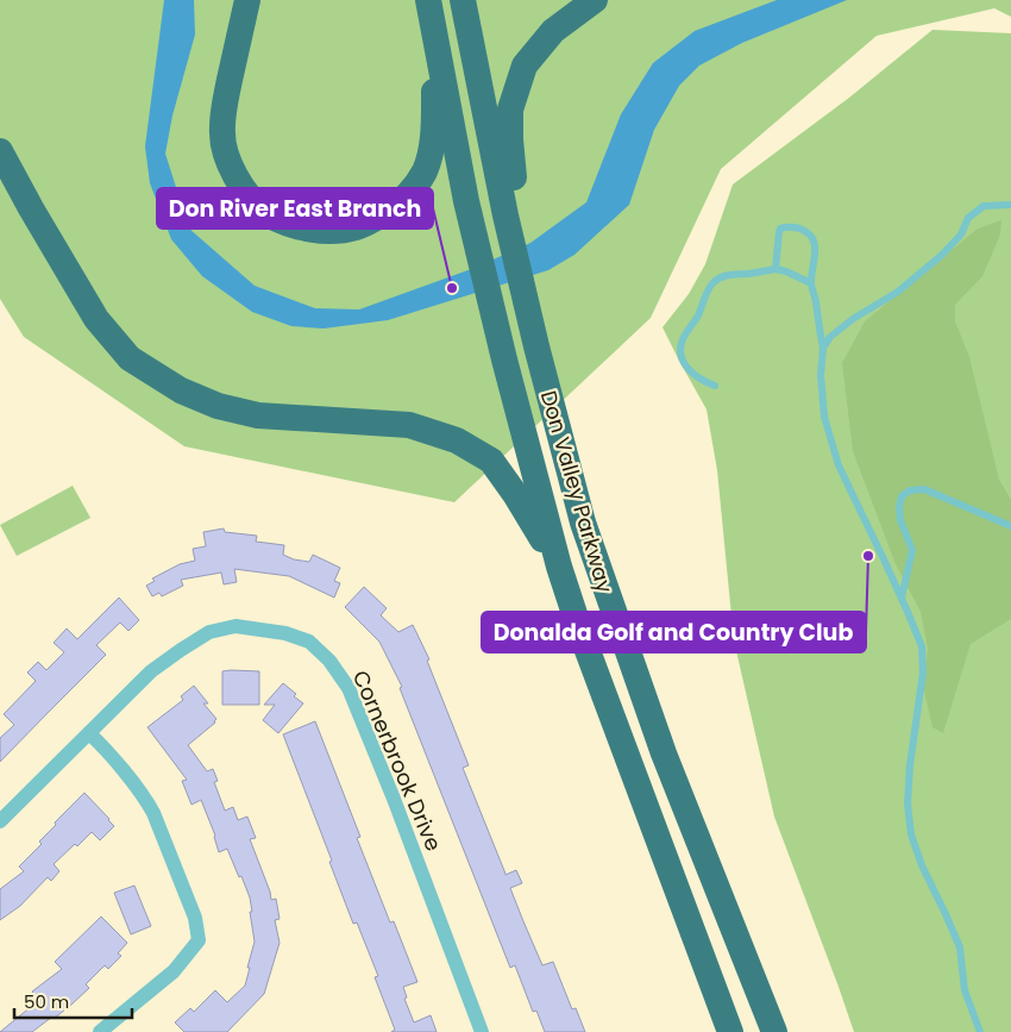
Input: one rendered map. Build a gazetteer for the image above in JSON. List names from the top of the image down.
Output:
{
  "streets": {
    "highway": ["Don Valley Parkway"],
    "street": ["Cornerbrook Drive"]
  },
  "places": ["Don River East Branch", "Donalda Golf and Country Club"],
  "scale_bar": "50 m"
}
